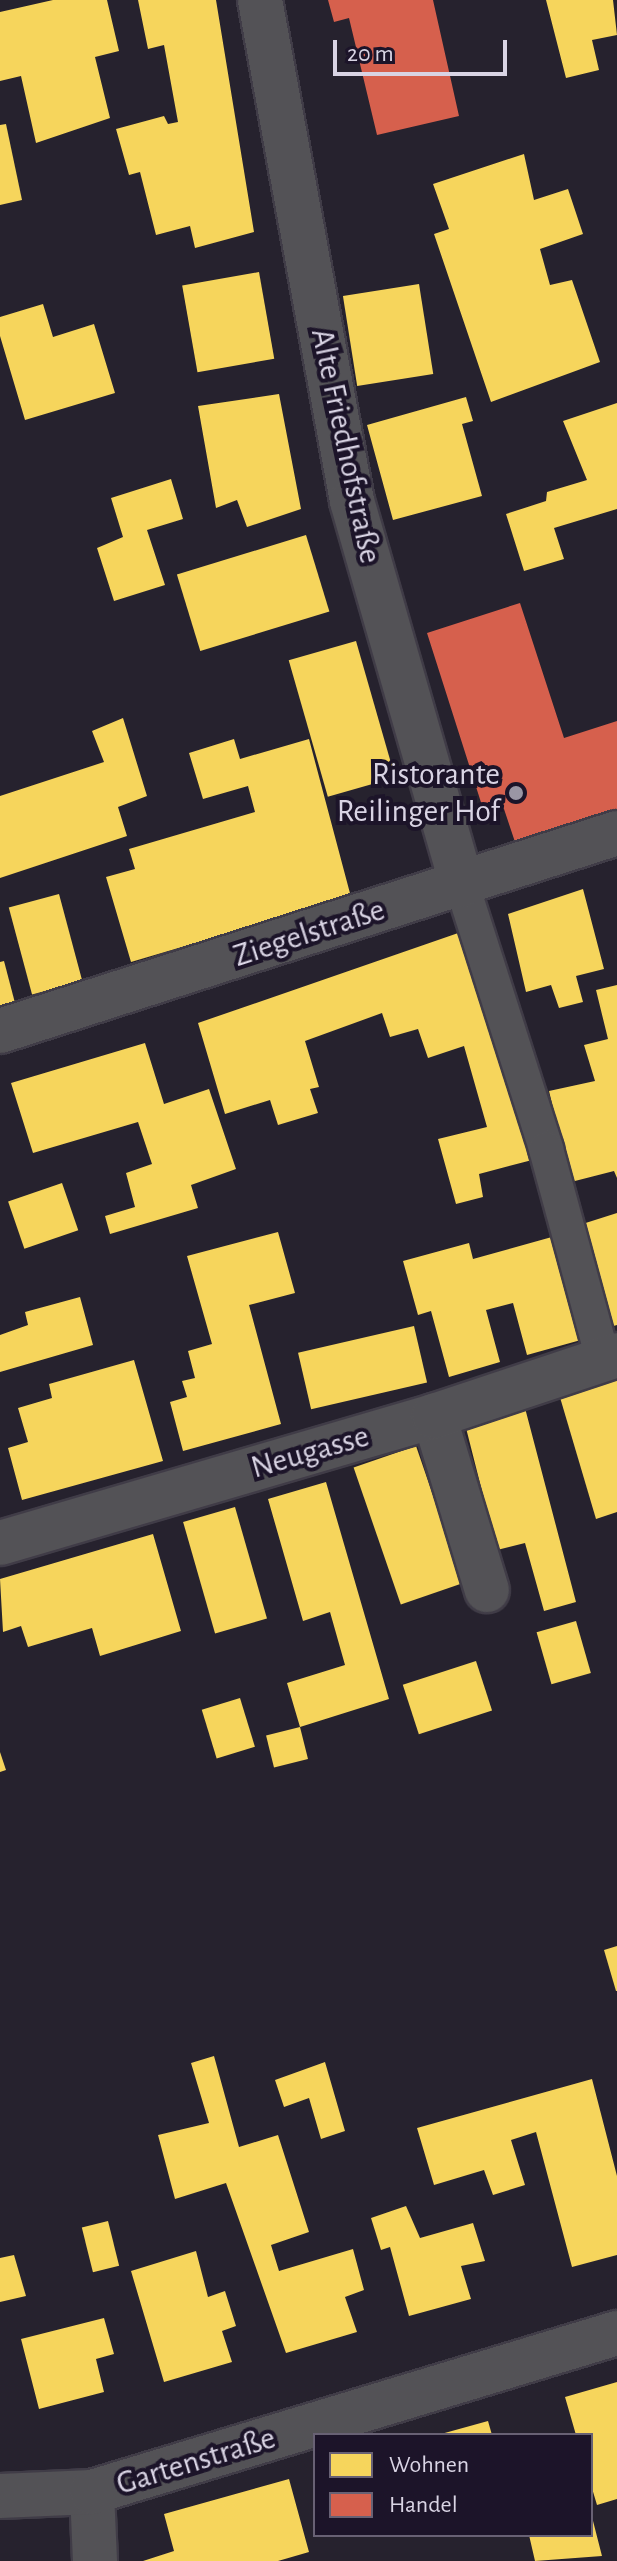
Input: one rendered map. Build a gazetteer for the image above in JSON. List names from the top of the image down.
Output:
{
  "streets": {
    "street": [
      "Alte Friedhofstraße",
      "Ziegelstraße",
      "Neugasse",
      "Gartenstraße"
    ]
  },
  "crossings": [
    ["Alte Friedhofstraße", "Ziegelstraße"]
  ],
  "places": ["Ristorante Reilinger Hof"],
  "legend": ["Wohnen", "Handel"],
  "scale_bar": "20 m"
}
